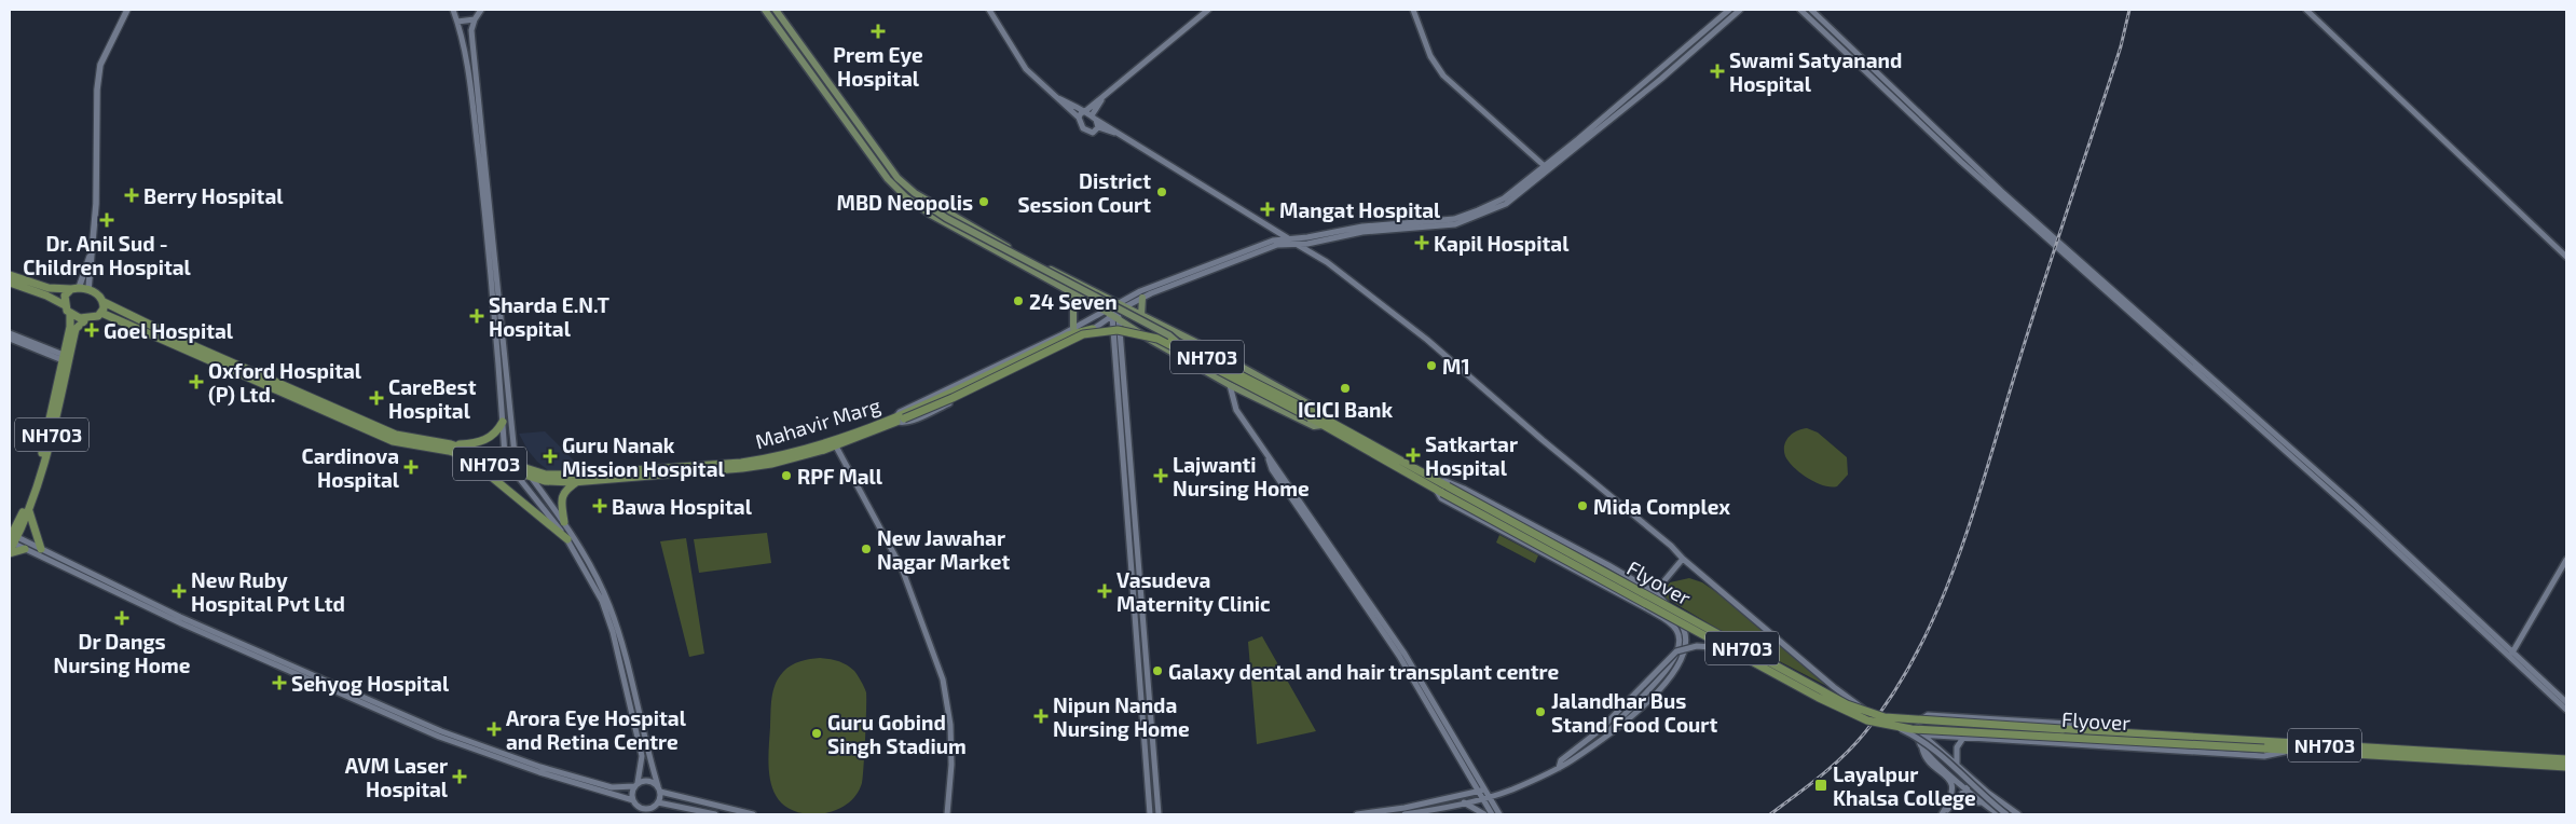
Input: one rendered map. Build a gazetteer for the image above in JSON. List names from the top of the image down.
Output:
{
  "streets": {
    "highway": ["NH703", "Mahavir Marg", "Flyover"]
  },
  "crossings": [
    ["NH703", "Mahavir Marg"],
    ["NH703", "Flyover"]
  ],
  "places": {
    "health": [
      "Prem Eye Hospital",
      "Swami Satyanand Hospital",
      "Berry Hospital",
      "Mangat Hospital",
      "Dr. Anil Sud - Children Hospital",
      "Kapil Hospital",
      "Sharda E.N.T Hospital",
      "Goel Hospital",
      "Oxford Hospital (P) Ltd.",
      "CareBest Hospital",
      "Satkartar Hospital",
      "Guru Nanak Mission Hospital",
      "Cardinova Hospital",
      "Lajwanti Nursing Home",
      "Bawa Hospital",
      "New Ruby Hospital Pvt Ltd",
      "Vasudeva Maternity Clinic",
      "Dr Dangs Nursing Home",
      "Sehyog Hospital",
      "Nipun Nanda Nursing Home",
      "Arora Eye Hospital and Retina Centre",
      "AVM Laser Hospital"
    ],
    "other": [
      "District Session Court",
      "MBD Neopolis",
      "24 Seven",
      "M1",
      "ICICI Bank",
      "RPF Mall",
      "Mida Complex",
      "New Jawahar Nagar Market",
      "Galaxy dental and hair transplant centre",
      "Jalandhar Bus Stand Food Court",
      "Guru Gobind Singh Stadium"
    ],
    "transit": ["Layalpur Khalsa College"]
  }
}
